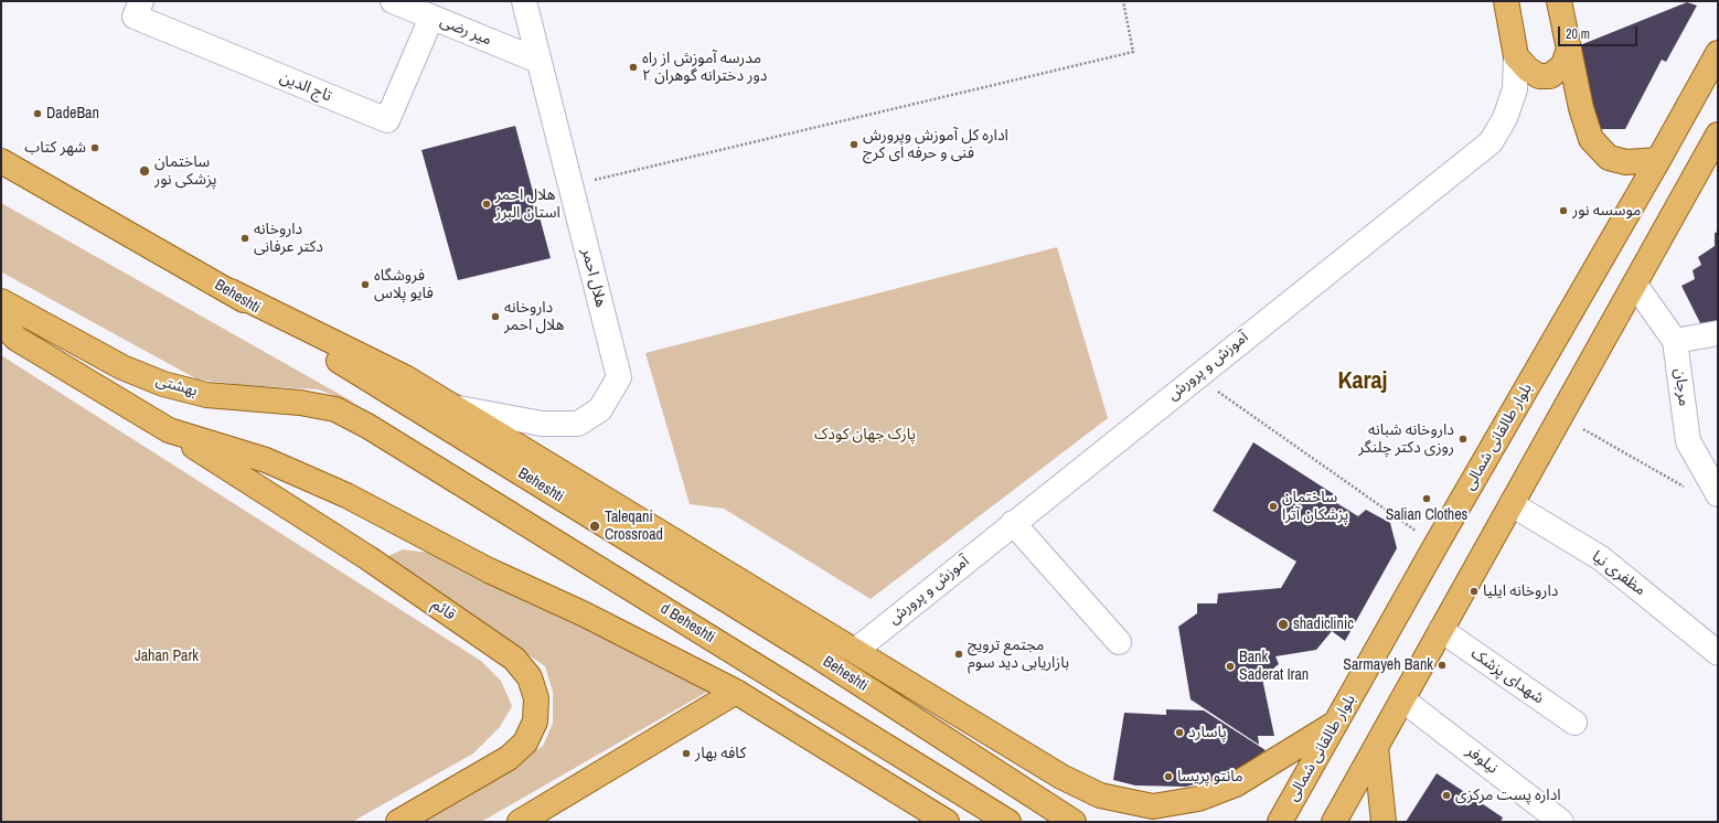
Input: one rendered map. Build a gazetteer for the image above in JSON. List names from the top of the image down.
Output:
{
  "streets": {
    "main road": [
      "Beheshti",
      "بلوار طالقانی شمالی",
      "قائم",
      "d Beheshti"
    ],
    "street": [
      "میر رضی",
      "تاج الدین",
      "هلال احمر",
      "آموزش و پرورش",
      "مرجان",
      "مظفری نیا",
      "شهدای پزشک",
      "نیلوفر"
    ]
  },
  "crossings": [
    ["میر رضی", "تاج الدین"],
    ["میر رضی", "هلال احمر"]
  ],
  "districts": ["Karaj"],
  "parks": ["پارک جهان کودک", "Jahan Park"],
  "places": [
    "مدرسه آموزش از راه دور دخترانه گوهران ۲",
    "DadeBan",
    "اداره کل آموزش وپرورش فنی و حرفه ای کرج",
    "شهر کتاب",
    "ساختمان پزشکی نور",
    "هلال احمر استان البرز",
    "موسسه نور",
    "داروخانه دکتر عرفانی",
    "فروشگاه فایو پلاس",
    "داروخانه هلال احمر",
    "داروخانه شبانه روزی دکتر چلنگر",
    "Salian Clothes",
    "ساختمان پزشکان آترا",
    "Taleqani Crossroad",
    "داروخانه ایلیا",
    "shadiclinic",
    "مجتمع ترویج بازاریابی دید سوم",
    "Sarmayeh Bank",
    "Bank Saderat Iran",
    "پاسارد",
    "کافه بهار",
    "مانتو پریسا",
    "اداره پست مرکزی"
  ],
  "scale_bar": "20 m"
}
